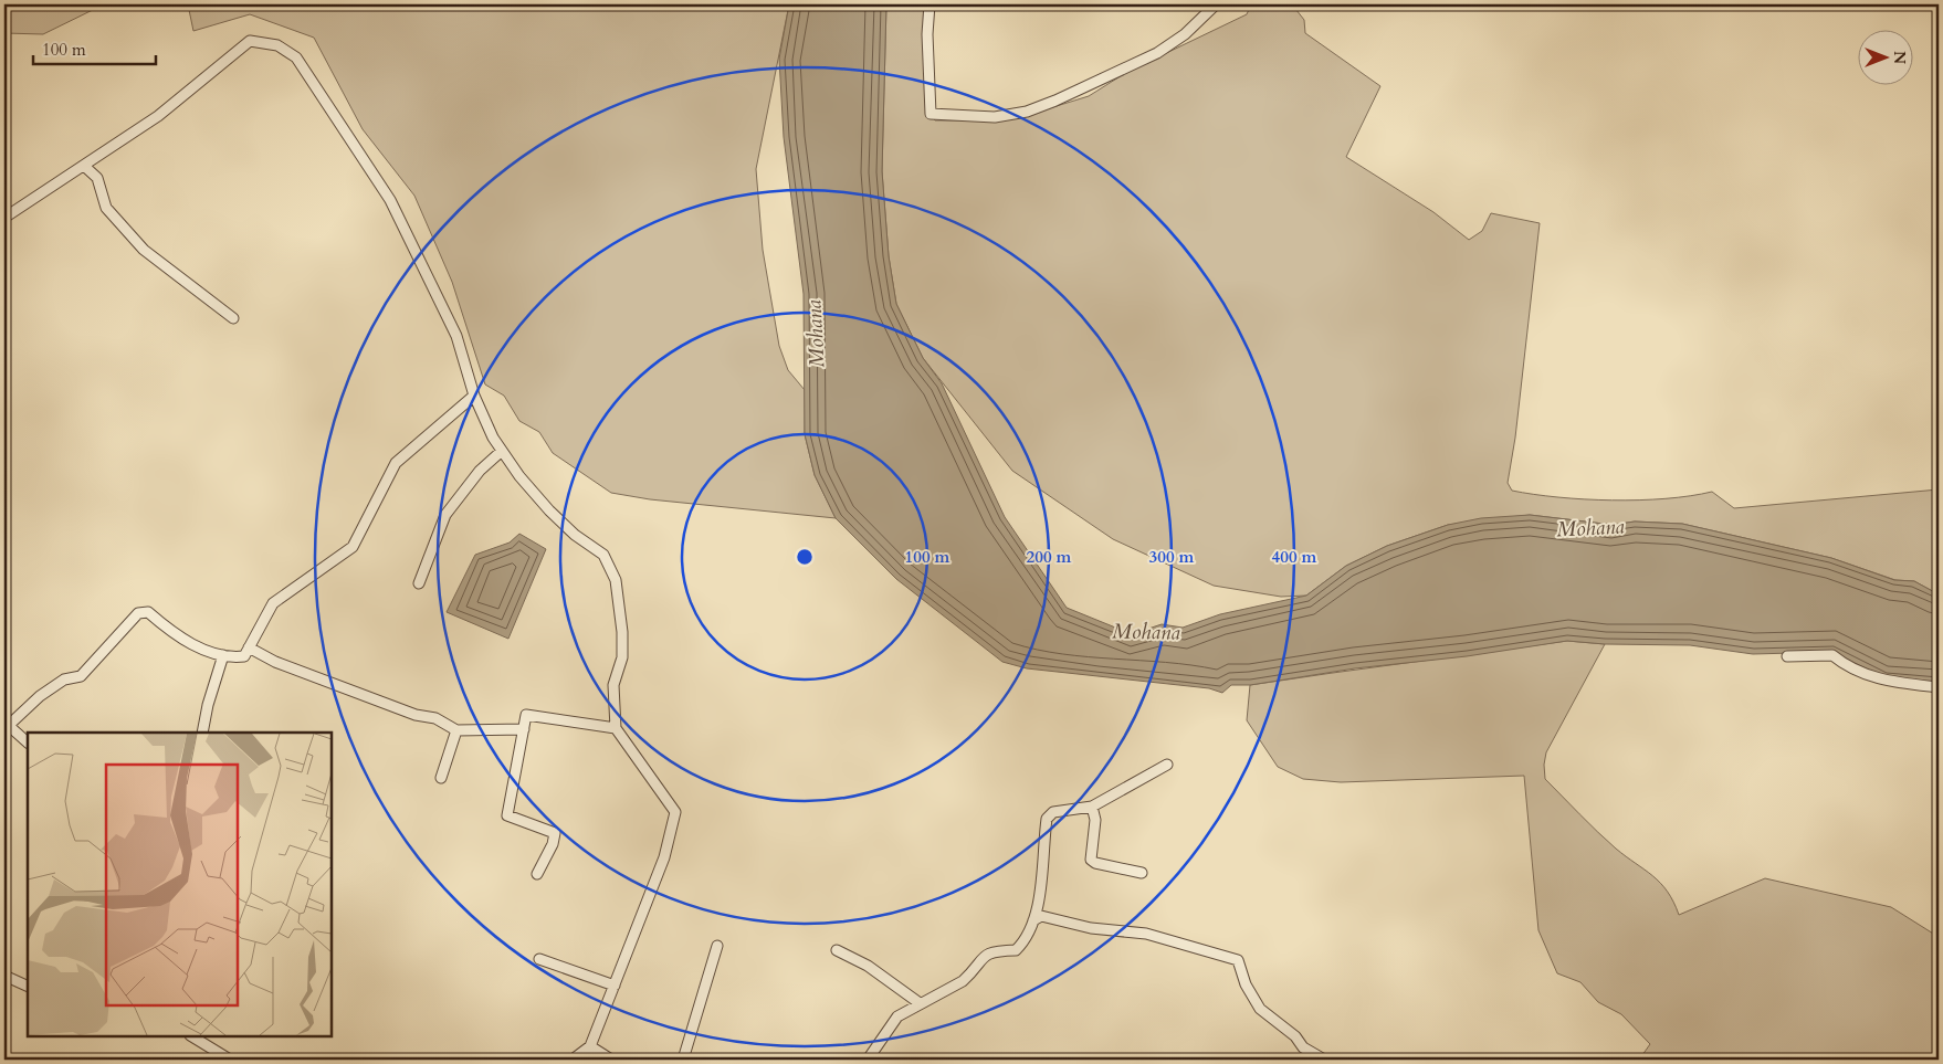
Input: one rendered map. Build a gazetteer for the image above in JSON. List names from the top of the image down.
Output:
{
  "water": ["Mohana"],
  "scale_bar": "100 m",
  "north": "right",
  "rings": [
    "100 m",
    "200 m",
    "300 m",
    "400 m"
  ]
}
